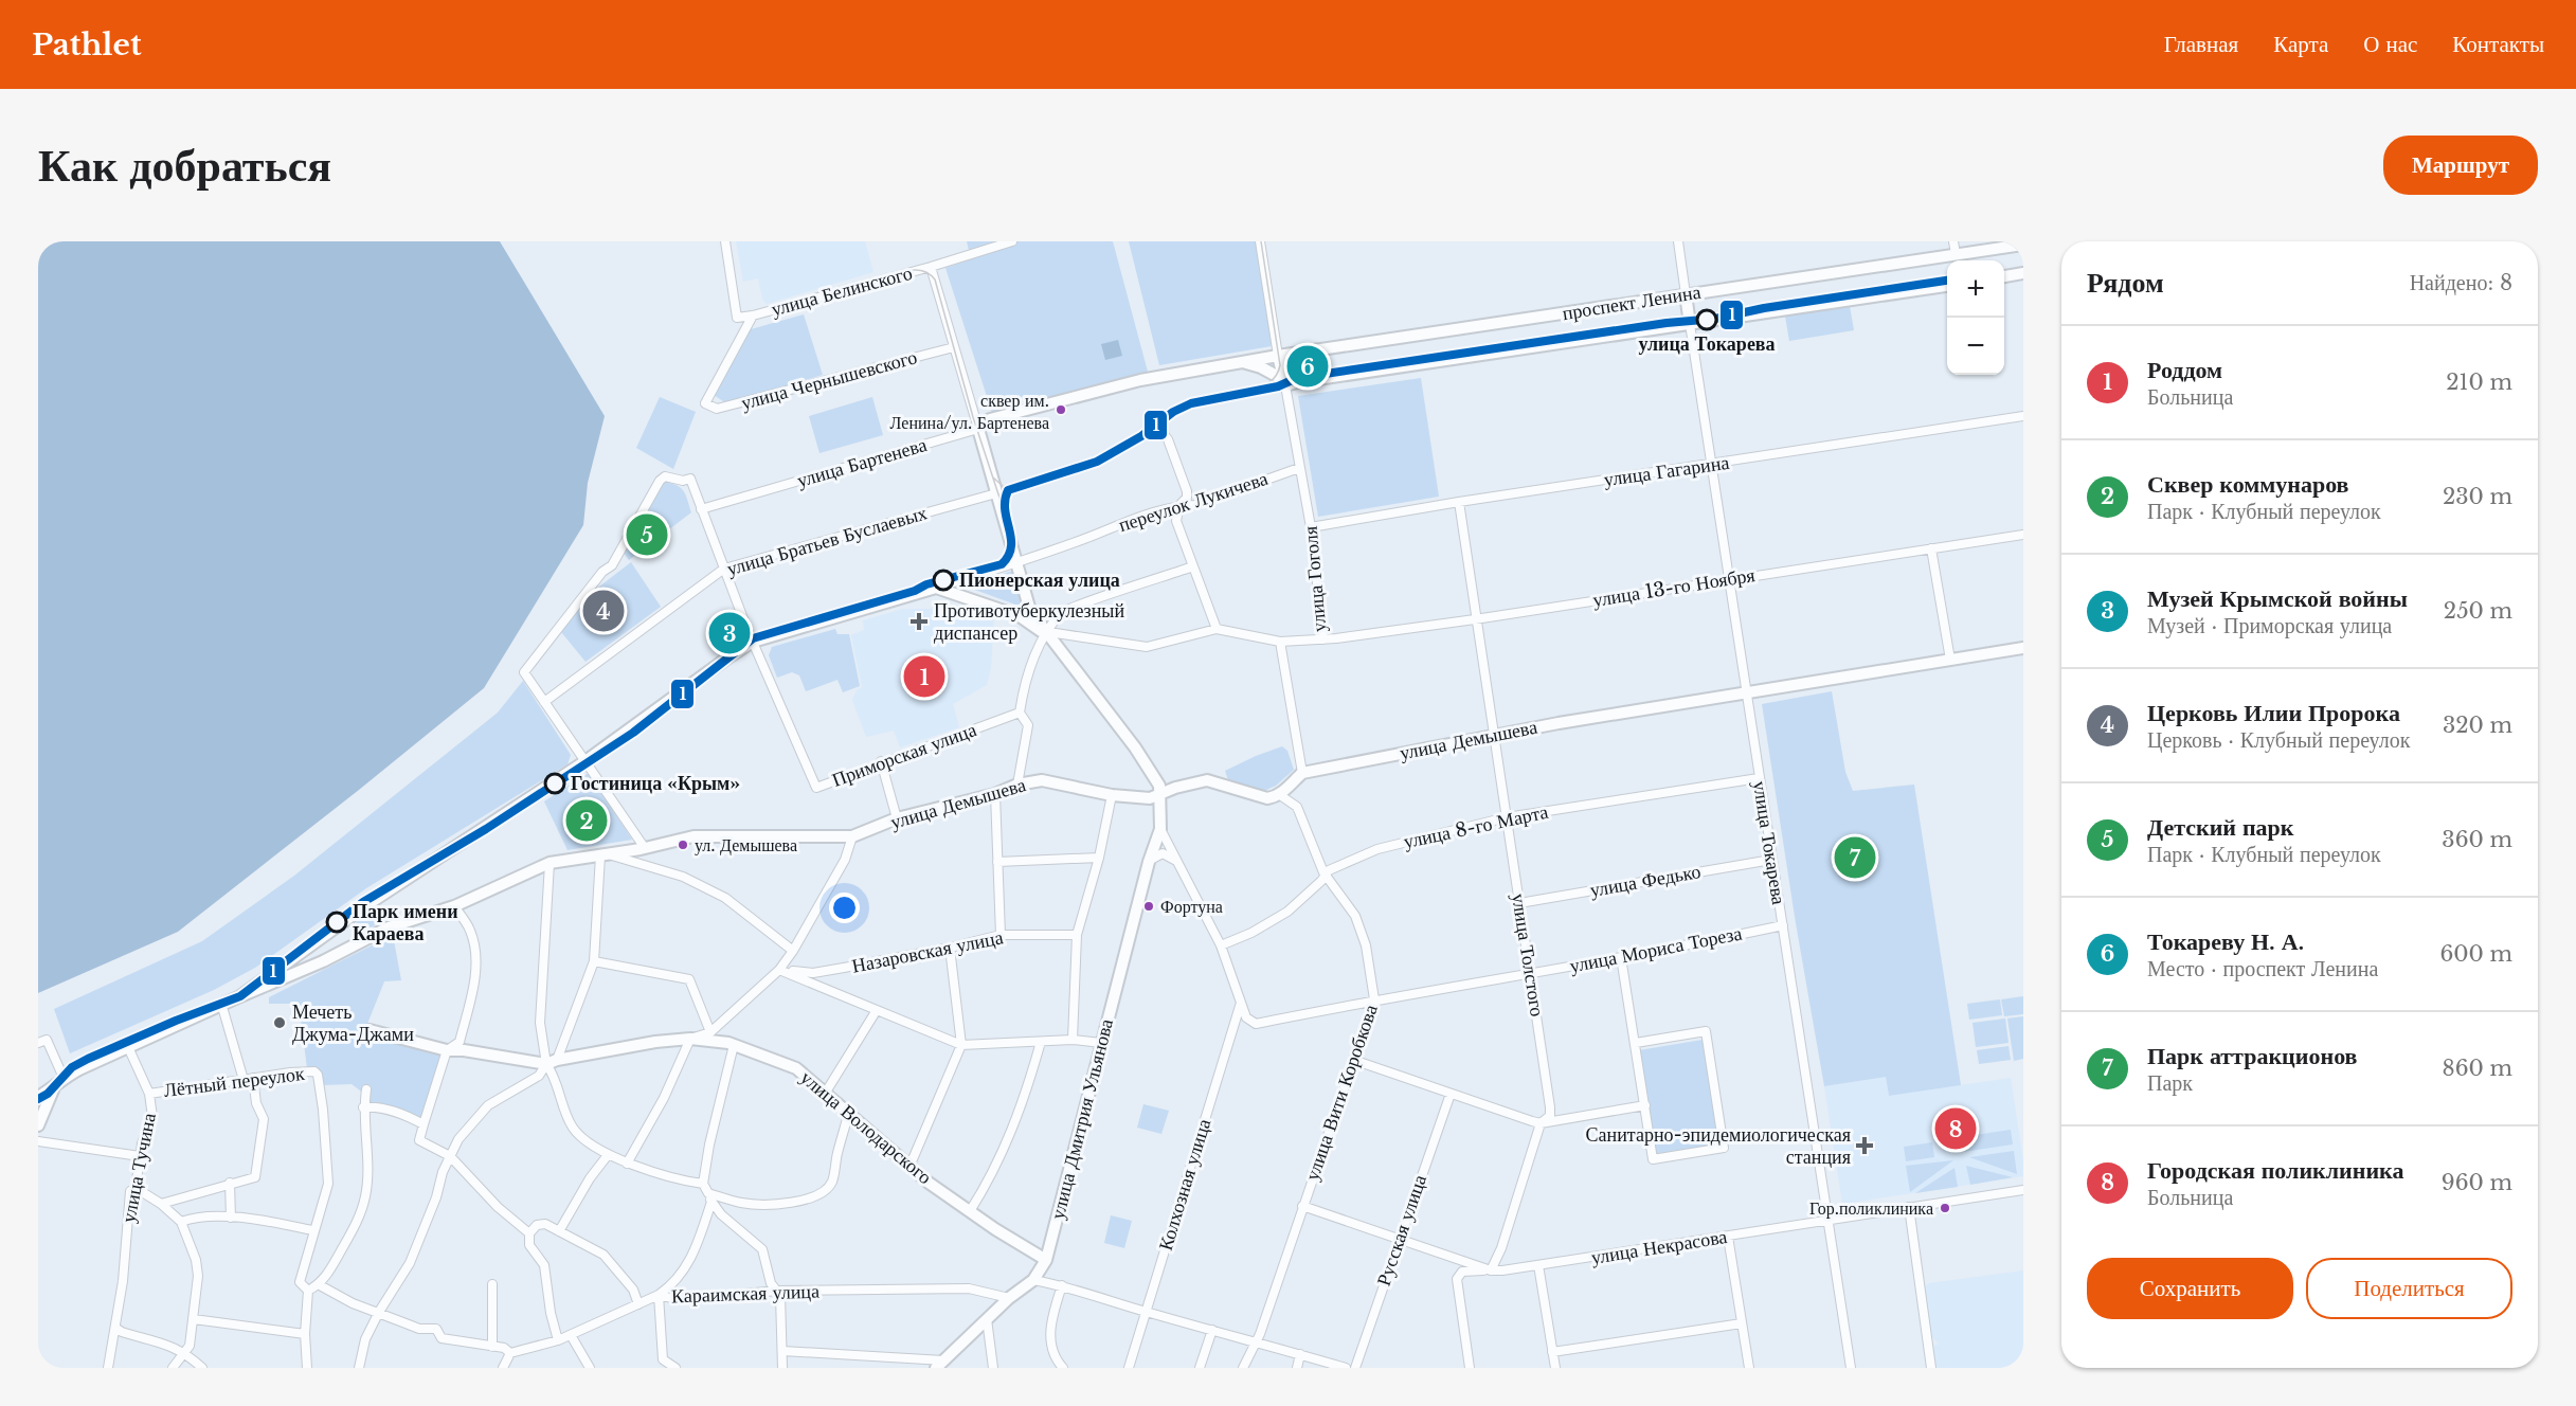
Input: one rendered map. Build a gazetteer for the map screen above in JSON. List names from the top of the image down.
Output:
{
  "streets": {
    "street": [
      "улица Белинского",
      "проспект Ленина",
      "улица Чернышевского",
      "улица Бартенева",
      "улица Гагарина",
      "переулок Лукичева",
      "улица Братьев Буслаевых",
      "улица Гоголя",
      "улица 13-го Ноября",
      "улица Демышева",
      "Приморская улица",
      "улица 8-го Марта",
      "улица Токарева",
      "улица Федько",
      "улица Мориса Тореза",
      "Назаровская улица",
      "улица Толстого",
      "Лётный переулок",
      "улица Вити Коробкова",
      "улица Дмитрия Ульянова",
      "улица Володарского",
      "улица Тучина",
      "Колхозная улица",
      "Русская улица",
      "улица Некрасова",
      "Караимская улица"
    ]
  },
  "crossings": [
    ["улица Белинского", "улица Чернышевского"],
    ["проспект Ленина", "улица Бартенева"],
    ["проспект Ленина", "улица Гоголя"],
    ["проспект Ленина", "улица Токарева"],
    ["улица Бартенева", "Приморская улица"],
    ["улица Гагарина", "улица Гоголя"],
    ["улица Гагарина", "улица Токарева"],
    ["улица Гагарина", "улица Толстого"],
    ["переулок Лукичева", "улица Гоголя"],
    ["улица Братьев Буслаевых", "Приморская улица"],
    ["улица Гоголя", "улица 13-го Ноября"],
    ["улица 13-го Ноября", "улица Токарева"],
    ["улица 13-го Ноября", "улица Толстого"],
    ["улица Демышева", "улица Токарева"],
    ["улица Демышева", "улица Толстого"],
    ["улица Демышева", "улица Вити Коробкова"],
    ["улица 8-го Марта", "улица Токарева"],
    ["улица 8-го Марта", "улица Толстого"],
    ["улица 8-го Марта", "улица Вити Коробкова"],
    ["улица Токарева", "улица Федько"],
    ["улица Токарева", "улица Мориса Тореза"],
    ["улица Токарева", "улица Некрасова"],
    ["улица Федько", "улица Толстого"],
    ["улица Мориса Тореза", "улица Толстого"],
    ["улица Мориса Тореза", "улица Вити Коробкова"],
    ["улица Мориса Тореза", "Колхозная улица"],
    ["улица Толстого", "улица Некрасова"],
    ["Лётный переулок", "улица Тучина"],
    ["улица Вити Коробкова", "улица Некрасова"],
    ["улица Дмитрия Ульянова", "улица Володарского"],
    ["улица Дмитрия Ульянова", "Караимская улица"],
    ["Русская улица", "улица Некрасова"]
  ],
  "places": {
    "other": [
      "улица Токарева",
      "сквер им. Ленина/ул. Бартенева",
      "Пионерская улица",
      "Гостиница «Крым»",
      "ул. Демышева",
      "Фортуна",
      "Парк имени Караева",
      "Мечеть Джума-Джами",
      "Гор.поликлиника"
    ],
    "health": ["Противотуберкулезный диспансер", "Санитарно-эпидемиологическая станция"]
  },
  "lines": ["transit line 1"],
  "page": {
    "header": "Pathlet",
    "nav": [
      "Главная",
      "Карта",
      "О нас",
      "Контакты"
    ],
    "buttons": [
      "Маршрут",
      ["Сохранить", "Поделиться"]
    ],
    "title": "Как добраться",
    "heading": ["Рядом", "Найдено: 8"],
    "map_buttons": ["+", "−"],
    "list": [
      {
        "mark": "1",
        "name": "Роддом",
        "note": "Больница",
        "value": "210 m"
      },
      {
        "mark": "2",
        "name": "Сквер коммунаров",
        "note": "Парк · Клубный переулок",
        "value": "230 m"
      },
      {
        "mark": "3",
        "name": "Музей Крымской войны",
        "note": "Музей · Приморская улица",
        "value": "250 m"
      },
      {
        "mark": "4",
        "name": "Церковь Илии Пророка",
        "note": "Церковь · Клубный переулок",
        "value": "320 m"
      },
      {
        "mark": "5",
        "name": "Детский парк",
        "note": "Парк · Клубный переулок",
        "value": "360 m"
      },
      {
        "mark": "6",
        "name": "Токареву Н. А.",
        "note": "Место · проспект Ленина",
        "value": "600 m"
      },
      {
        "mark": "7",
        "name": "Парк аттракционов",
        "note": "Парк",
        "value": "860 m"
      },
      {
        "mark": "8",
        "name": "Городская поликлиника",
        "note": "Больница",
        "value": "960 m"
      }
    ],
    "pins": [
      "6",
      "5",
      "4",
      "3",
      "1",
      "2",
      "7",
      "8"
    ]
  }
}
